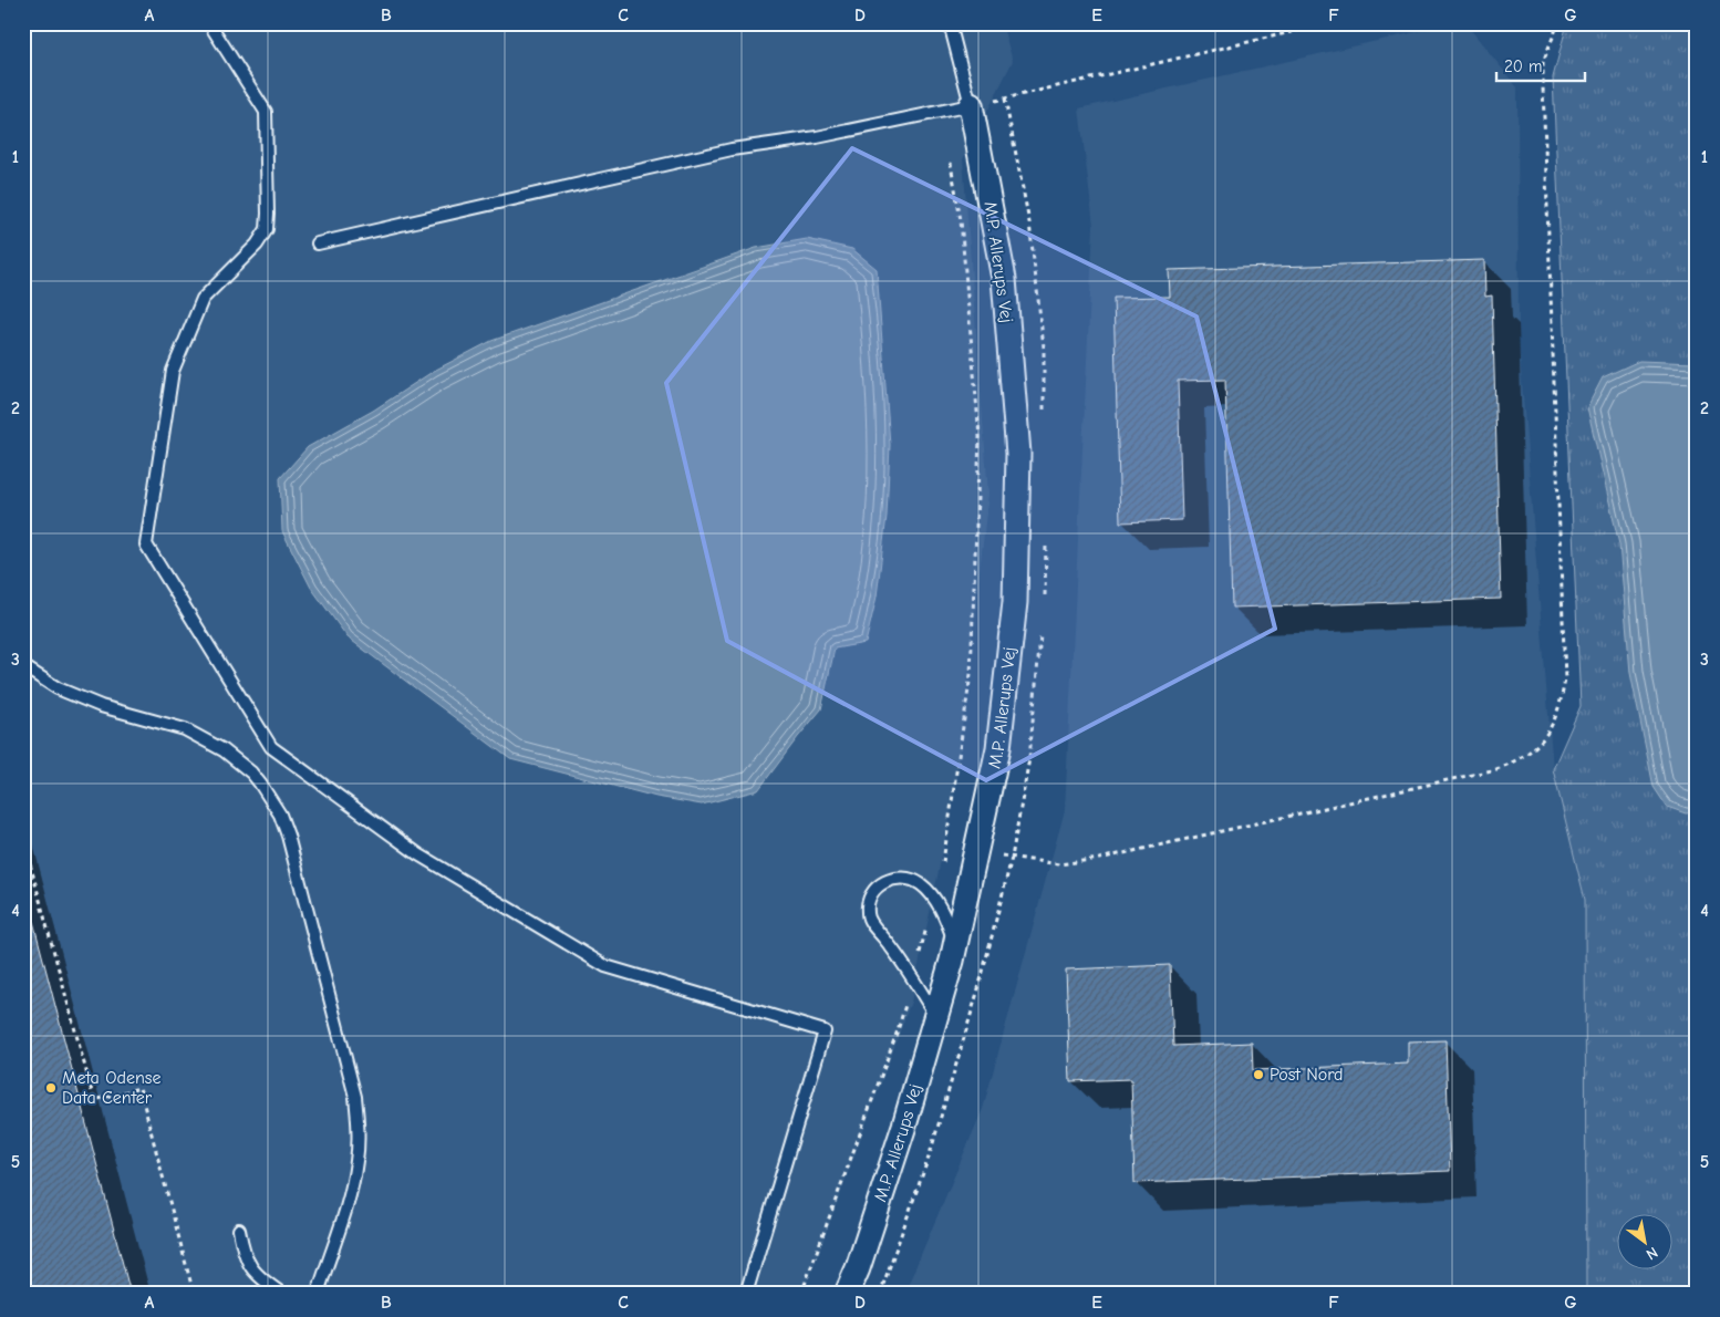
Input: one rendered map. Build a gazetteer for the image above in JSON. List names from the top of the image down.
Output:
{
  "streets": {
    "street": ["M.P. Allerups Vej"]
  },
  "places": ["Post Nord", "Meta Odense Data Center"],
  "scale_bar": "20 m",
  "north": "bottom right",
  "grid": {
    "columns": [
      "A",
      "B",
      "C",
      "D",
      "E",
      "F",
      "G"
    ],
    "rows": [
      "1",
      "2",
      "3",
      "4",
      "5"
    ]
  }
}
